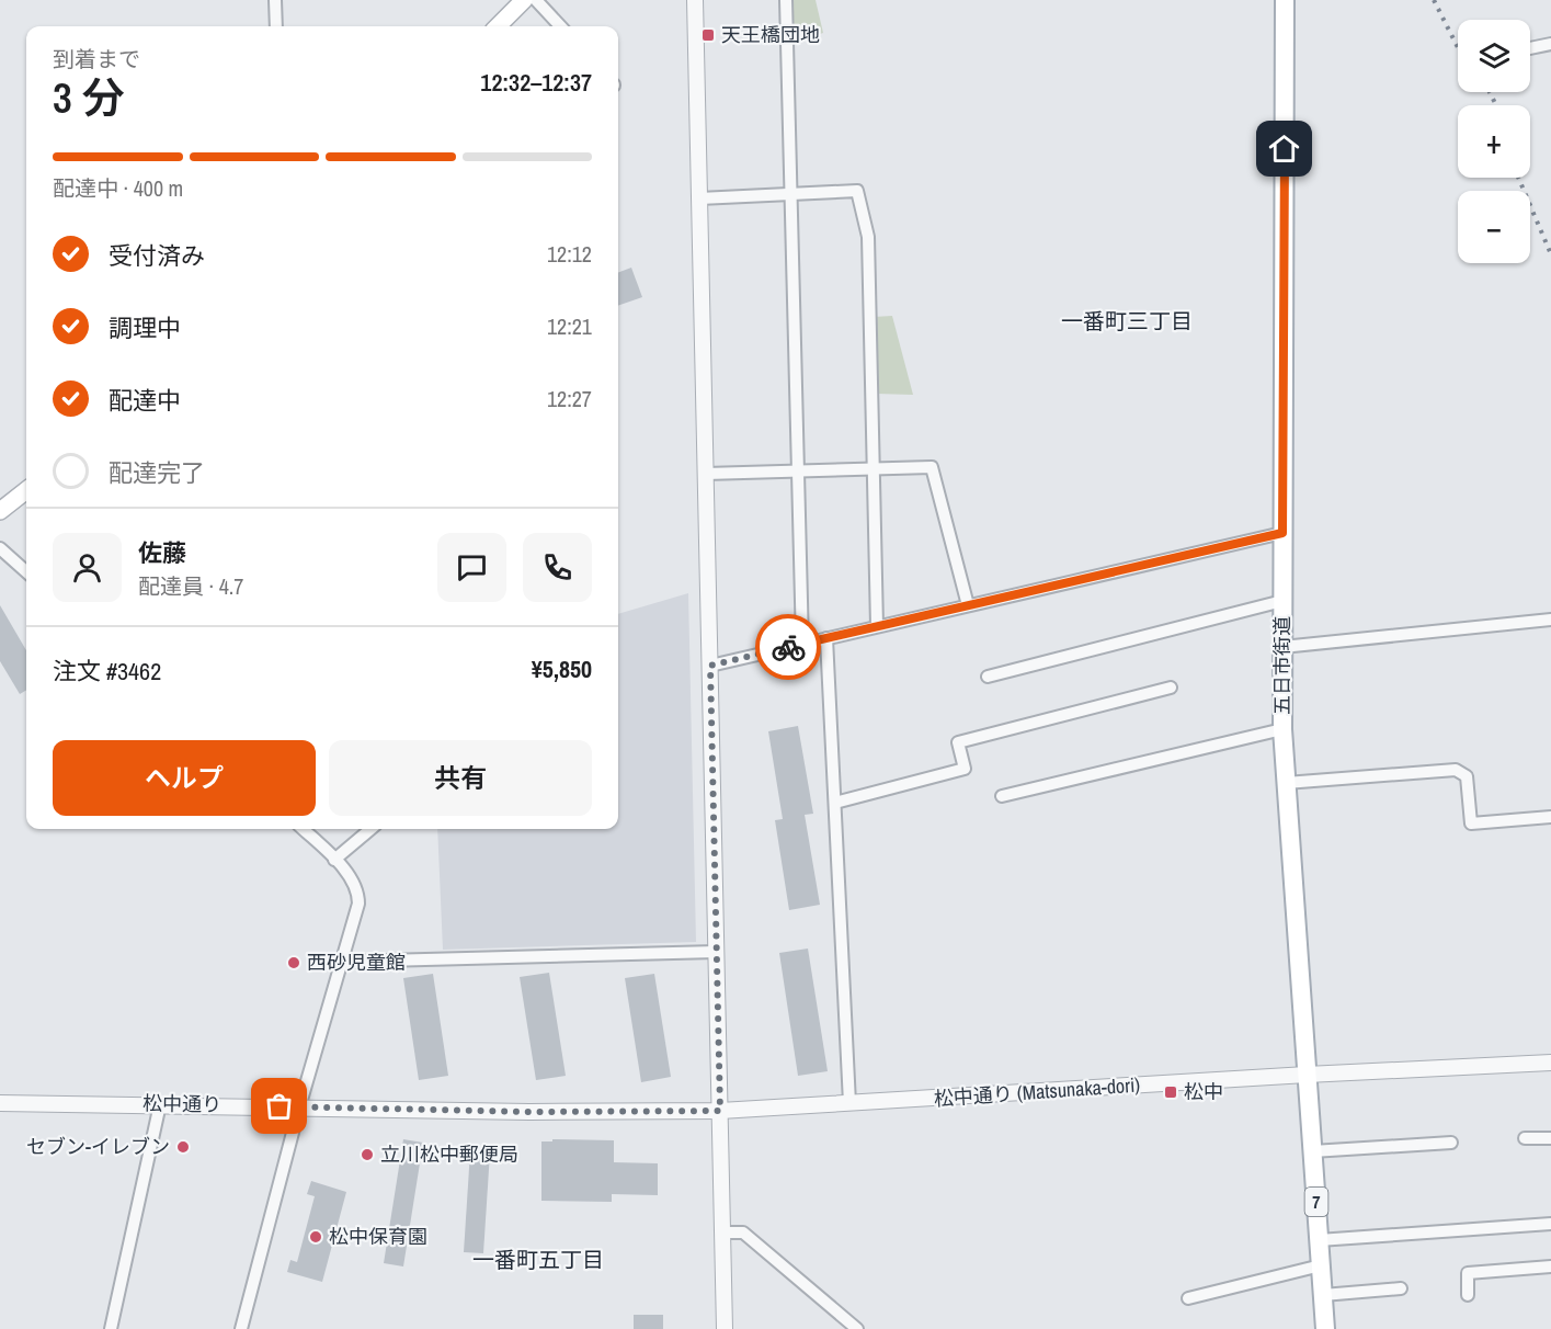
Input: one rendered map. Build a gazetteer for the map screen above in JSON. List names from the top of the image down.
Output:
{
  "streets": {
    "main road": ["五日市街道", "7"],
    "street": ["松中通り (Matsunaka-dori)", "松中通り"]
  },
  "crossings": [
    ["五日市街道", "松中通り (Matsunaka-dori)"],
    ["松中通り (Matsunaka-dori)", "松中通り"]
  ],
  "districts": ["一番町三丁目", "一番町五丁目"],
  "places": {
    "transit": ["天王橋団地", "松中"],
    "other": [
      "西砂児童館",
      "セブン-イレブン",
      "立川松中郵便局",
      "松中保育園"
    ]
  },
  "page": {
    "map_buttons": ["+", "−"],
    "heading": ["3 分", "到着まで", "12:32–12:37"],
    "panel": [
      "佐藤",
      "配達員 · 4.7",
      "注文 #3462",
      "¥5,850"
    ],
    "bar": "配達中 · 400 m",
    "list": [
      ["受付済み", "12:12"],
      ["調理中", "12:21"],
      ["配達中", "12:27"],
      "配達完了"
    ],
    "buttons": ["ヘルプ", "共有"]
  }
}
